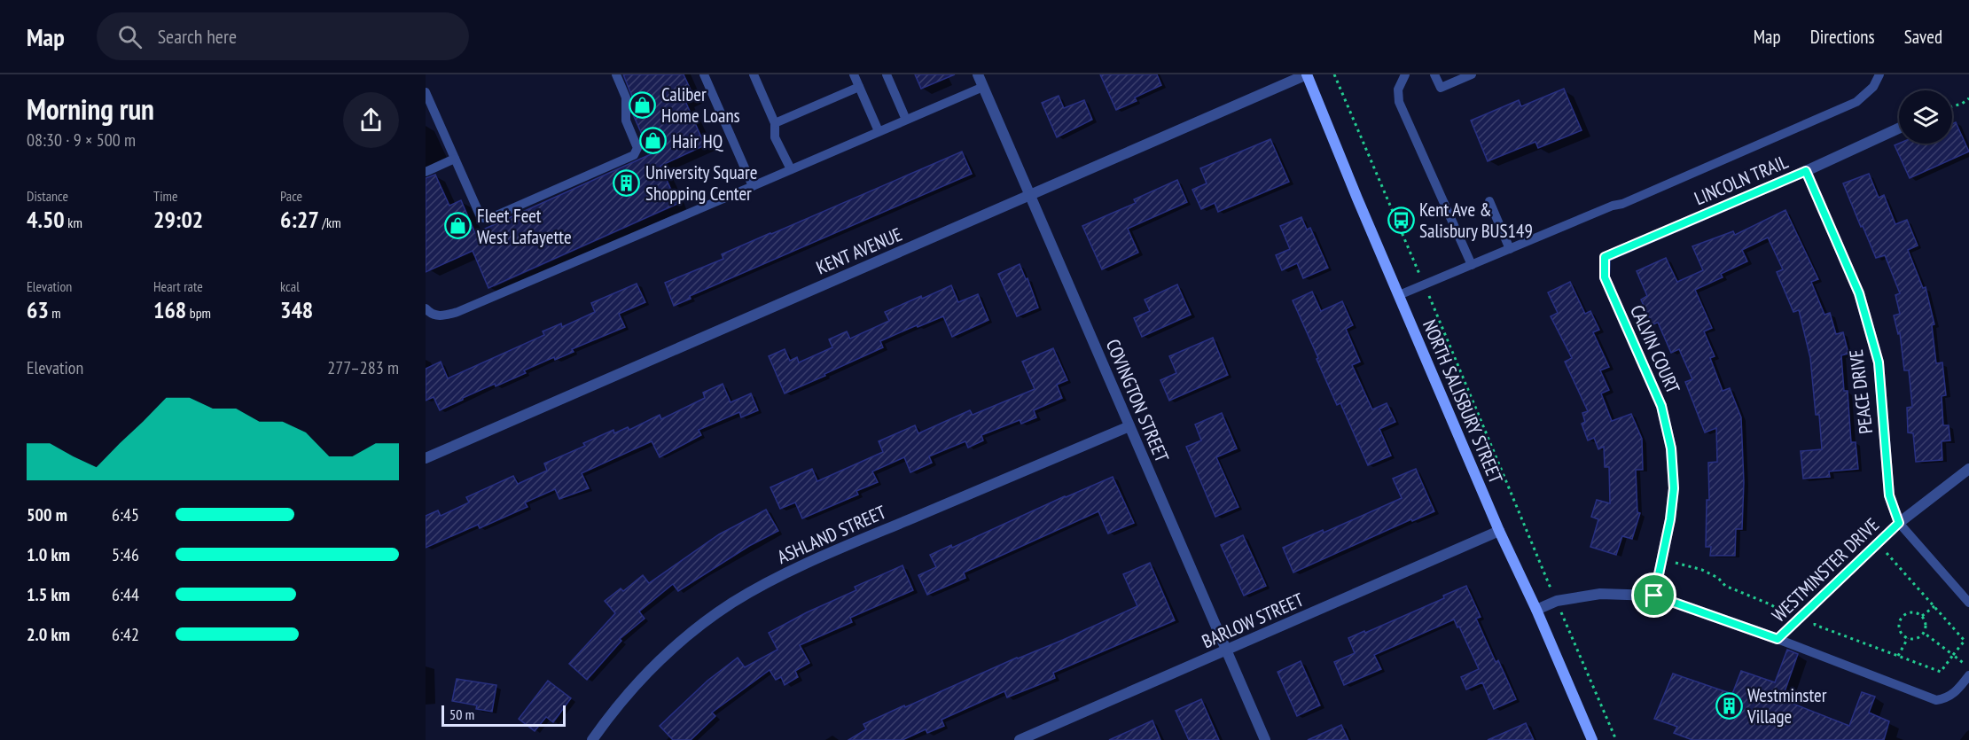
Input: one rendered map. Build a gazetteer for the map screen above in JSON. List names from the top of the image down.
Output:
{
  "streets": {
    "street": [
      "LINCOLN TRAIL",
      "KENT AVENUE",
      "CALVIN COURT",
      "PEACE DRIVE",
      "COVINGTON STREET",
      "NORTH SALISBURY STREET",
      "ASHLAND STREET",
      "WESTMINSTER DRIVE",
      "BARLOW STREET"
    ]
  },
  "crossings": [
    ["LINCOLN TRAIL", "CALVIN COURT"],
    ["LINCOLN TRAIL", "PEACE DRIVE"],
    ["KENT AVENUE", "COVINGTON STREET"],
    ["KENT AVENUE", "NORTH SALISBURY STREET"],
    ["CALVIN COURT", "WESTMINSTER DRIVE"],
    ["PEACE DRIVE", "WESTMINSTER DRIVE"],
    ["COVINGTON STREET", "ASHLAND STREET"],
    ["COVINGTON STREET", "BARLOW STREET"],
    ["NORTH SALISBURY STREET", "WESTMINSTER DRIVE"],
    ["NORTH SALISBURY STREET", "BARLOW STREET"]
  ],
  "places": {
    "shop": ["Caliber Home Loans", "Hair HQ", "Fleet Feet West Lafayette"],
    "building": ["University Square Shopping Center", "Westminster Village"],
    "bus stop": ["Kent Ave & Salisbury BUS149"]
  },
  "scale_bar": "50 m",
  "page": {
    "header": "Map",
    "search": "Search here",
    "nav": ["Map", "Directions", "Saved"],
    "heading": ["Morning run", "08:30 · 9 × 500 m"],
    "stats": [
      ["Distance", "4.50 km"],
      ["Time", "29:02"],
      ["Pace", "6:27 /km"],
      ["Elevation", "63 m"],
      ["Heart rate", "168 bpm"],
      ["kcal", "348"]
    ],
    "chart": ["Elevation", "277–283 m"],
    "list": [
      {
        "name": "500 m",
        "note": "6:45"
      },
      {
        "name": "1.0 km",
        "note": "5:46"
      },
      {
        "name": "1.5 km",
        "note": "6:44"
      },
      {
        "name": "2.0 km",
        "note": "6:42"
      }
    ],
    "scale": "50 m"
  }
}
